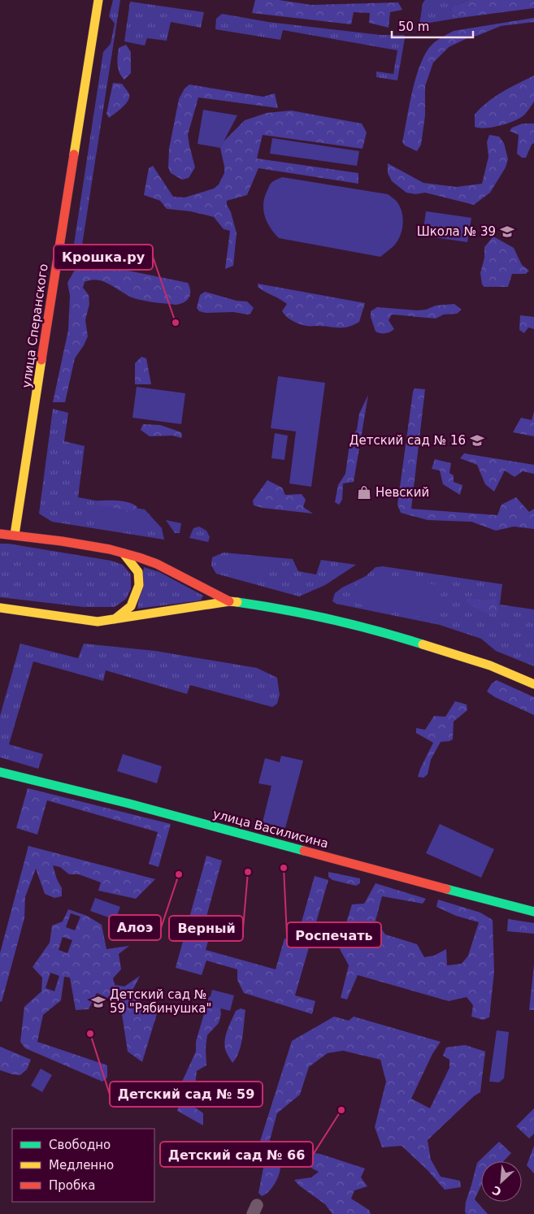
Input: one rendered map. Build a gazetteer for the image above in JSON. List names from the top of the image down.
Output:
{
  "streets": {
    "street": ["улица Сперанского", "улица Василисина"]
  },
  "places": {
    "school or university": ["Школа № 39", "Детский сад № 16", "Детский сад № 59 \"Рябинушка\""],
    "other": [
      "Крошка.ру",
      "Роспечать",
      "Верный",
      "Алоэ",
      "Детский сад № 59",
      "Детский сад № 66"
    ],
    "shop": ["Невский"]
  },
  "legend": ["Свободно", "Медленно", "Пробка"],
  "scale_bar": "50 m",
  "north": "bottom left"
}
